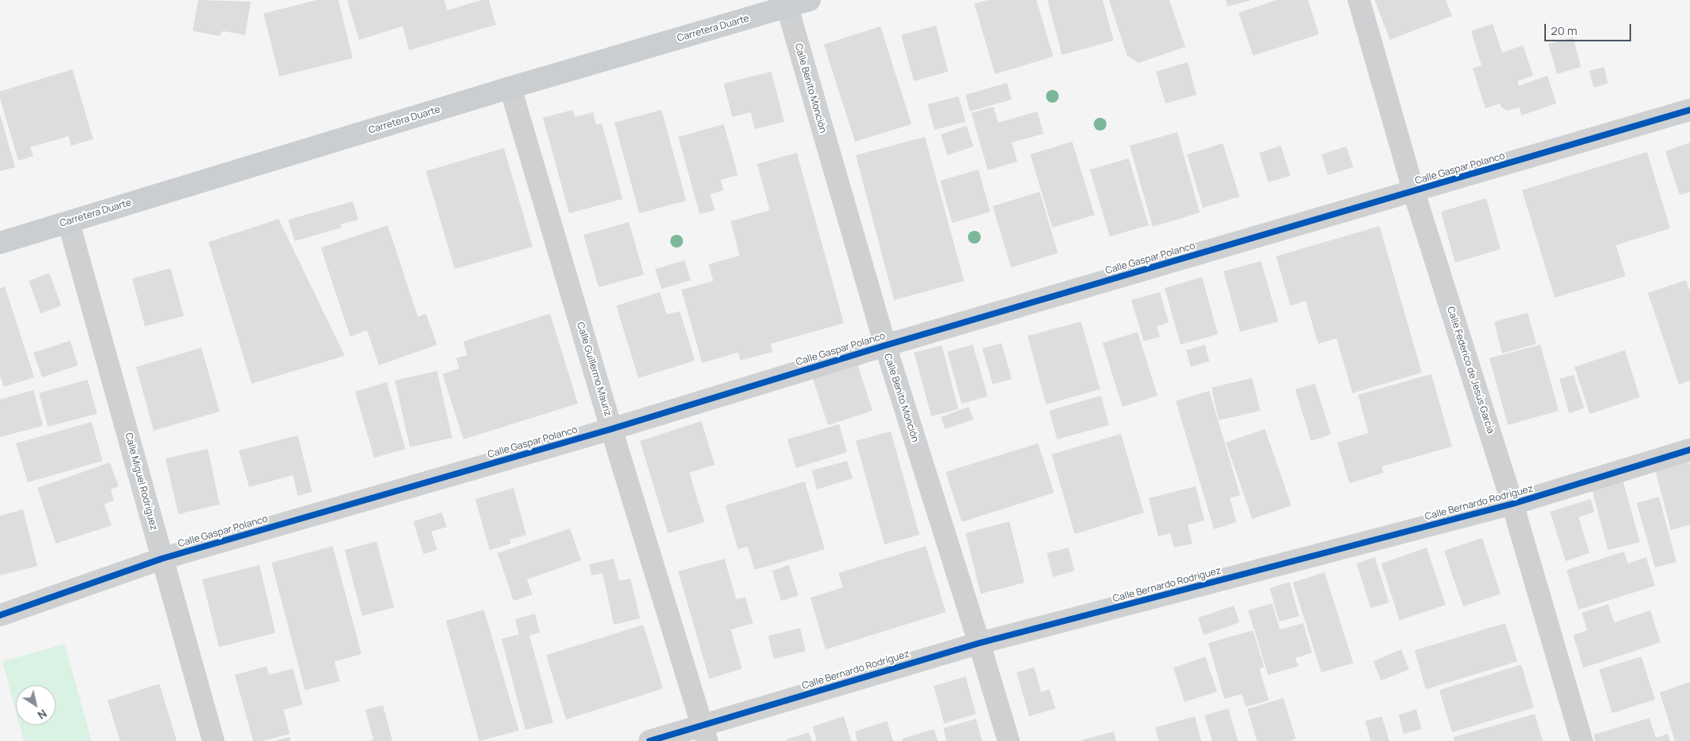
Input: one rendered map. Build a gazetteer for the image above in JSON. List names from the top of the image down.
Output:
{
  "streets": {
    "main road": ["Carretera Duarte"],
    "street": [
      "Calle Benito Monción",
      "Calle Gaspar Polanco",
      "Calle Guillermo Mauriz",
      "Calle Federico de Jesús García",
      "Calle Miguel Rodríguez",
      "Calle Bernardo Rodríguez"
    ]
  },
  "crossings": [
    ["Carretera Duarte", "Calle Benito Monción"],
    ["Carretera Duarte", "Calle Guillermo Mauriz"],
    ["Carretera Duarte", "Calle Miguel Rodríguez"],
    ["Calle Benito Monción", "Calle Gaspar Polanco"],
    ["Calle Benito Monción", "Calle Bernardo Rodríguez"],
    ["Calle Gaspar Polanco", "Calle Guillermo Mauriz"],
    ["Calle Gaspar Polanco", "Calle Federico de Jesús García"],
    ["Calle Gaspar Polanco", "Calle Miguel Rodríguez"],
    ["Calle Guillermo Mauriz", "Calle Bernardo Rodríguez"],
    ["Calle Federico de Jesús García", "Calle Bernardo Rodríguez"]
  ],
  "scale_bar": "20 m",
  "north": "bottom right"
}
